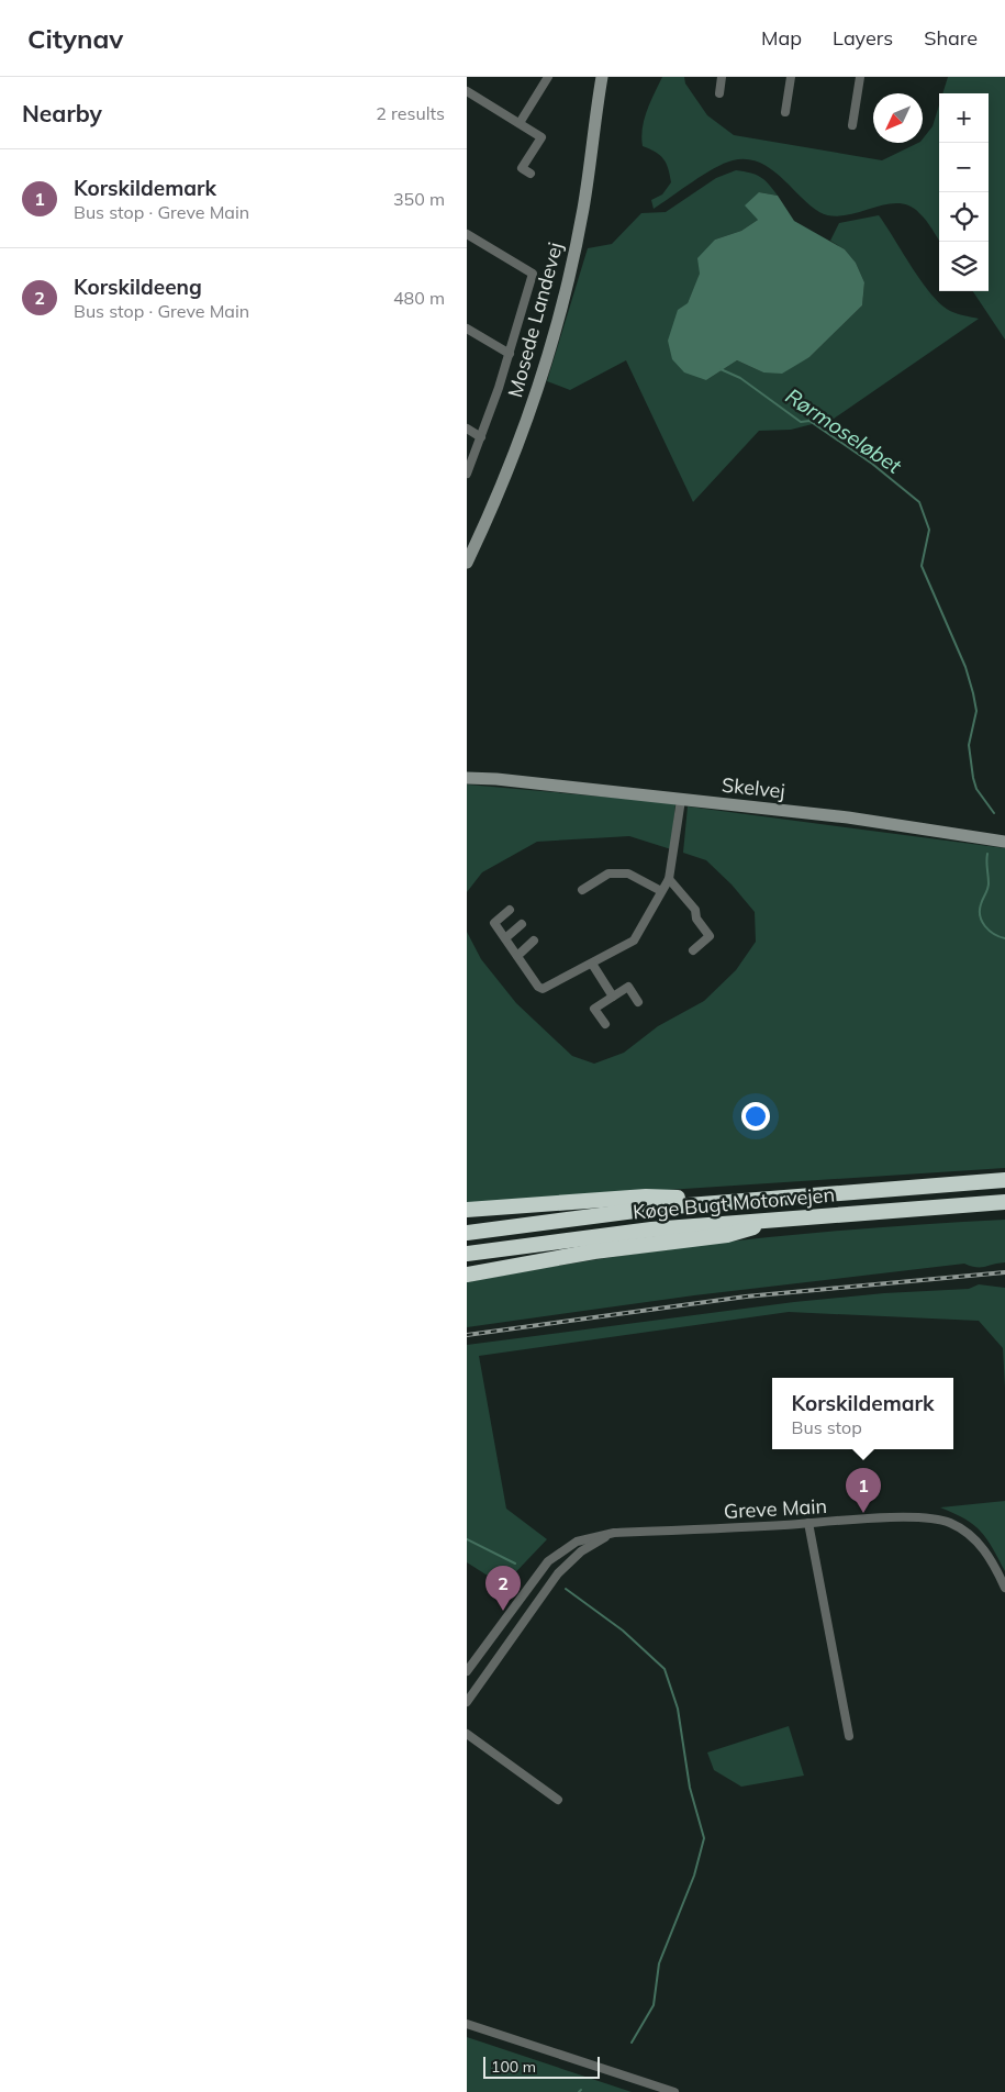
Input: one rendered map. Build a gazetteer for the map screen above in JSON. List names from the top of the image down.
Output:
{
  "streets": {
    "highway": ["Køge Bugt Motorvejen"],
    "street": ["Mosede Landevej", "Skelvej", "Greve Main"]
  },
  "water": ["Rørmoseløbet"],
  "scale_bar": "100 m",
  "north": "bottom left",
  "page": {
    "header": "Citynav",
    "nav": ["Map", "Layers", "Share"],
    "heading": ["Nearby", "2 results"],
    "map_buttons": ["+", "−"],
    "list": [
      {
        "mark": "1",
        "name": "Korskildemark",
        "note": "Bus stop · Greve Main",
        "value": "350 m"
      },
      {
        "mark": "2",
        "name": "Korskildeeng",
        "note": "Bus stop · Greve Main",
        "value": "480 m"
      }
    ],
    "popup": ["Korskildemark", "Bus stop"],
    "pins": ["1", "2"],
    "scale": "100 m"
  }
}
